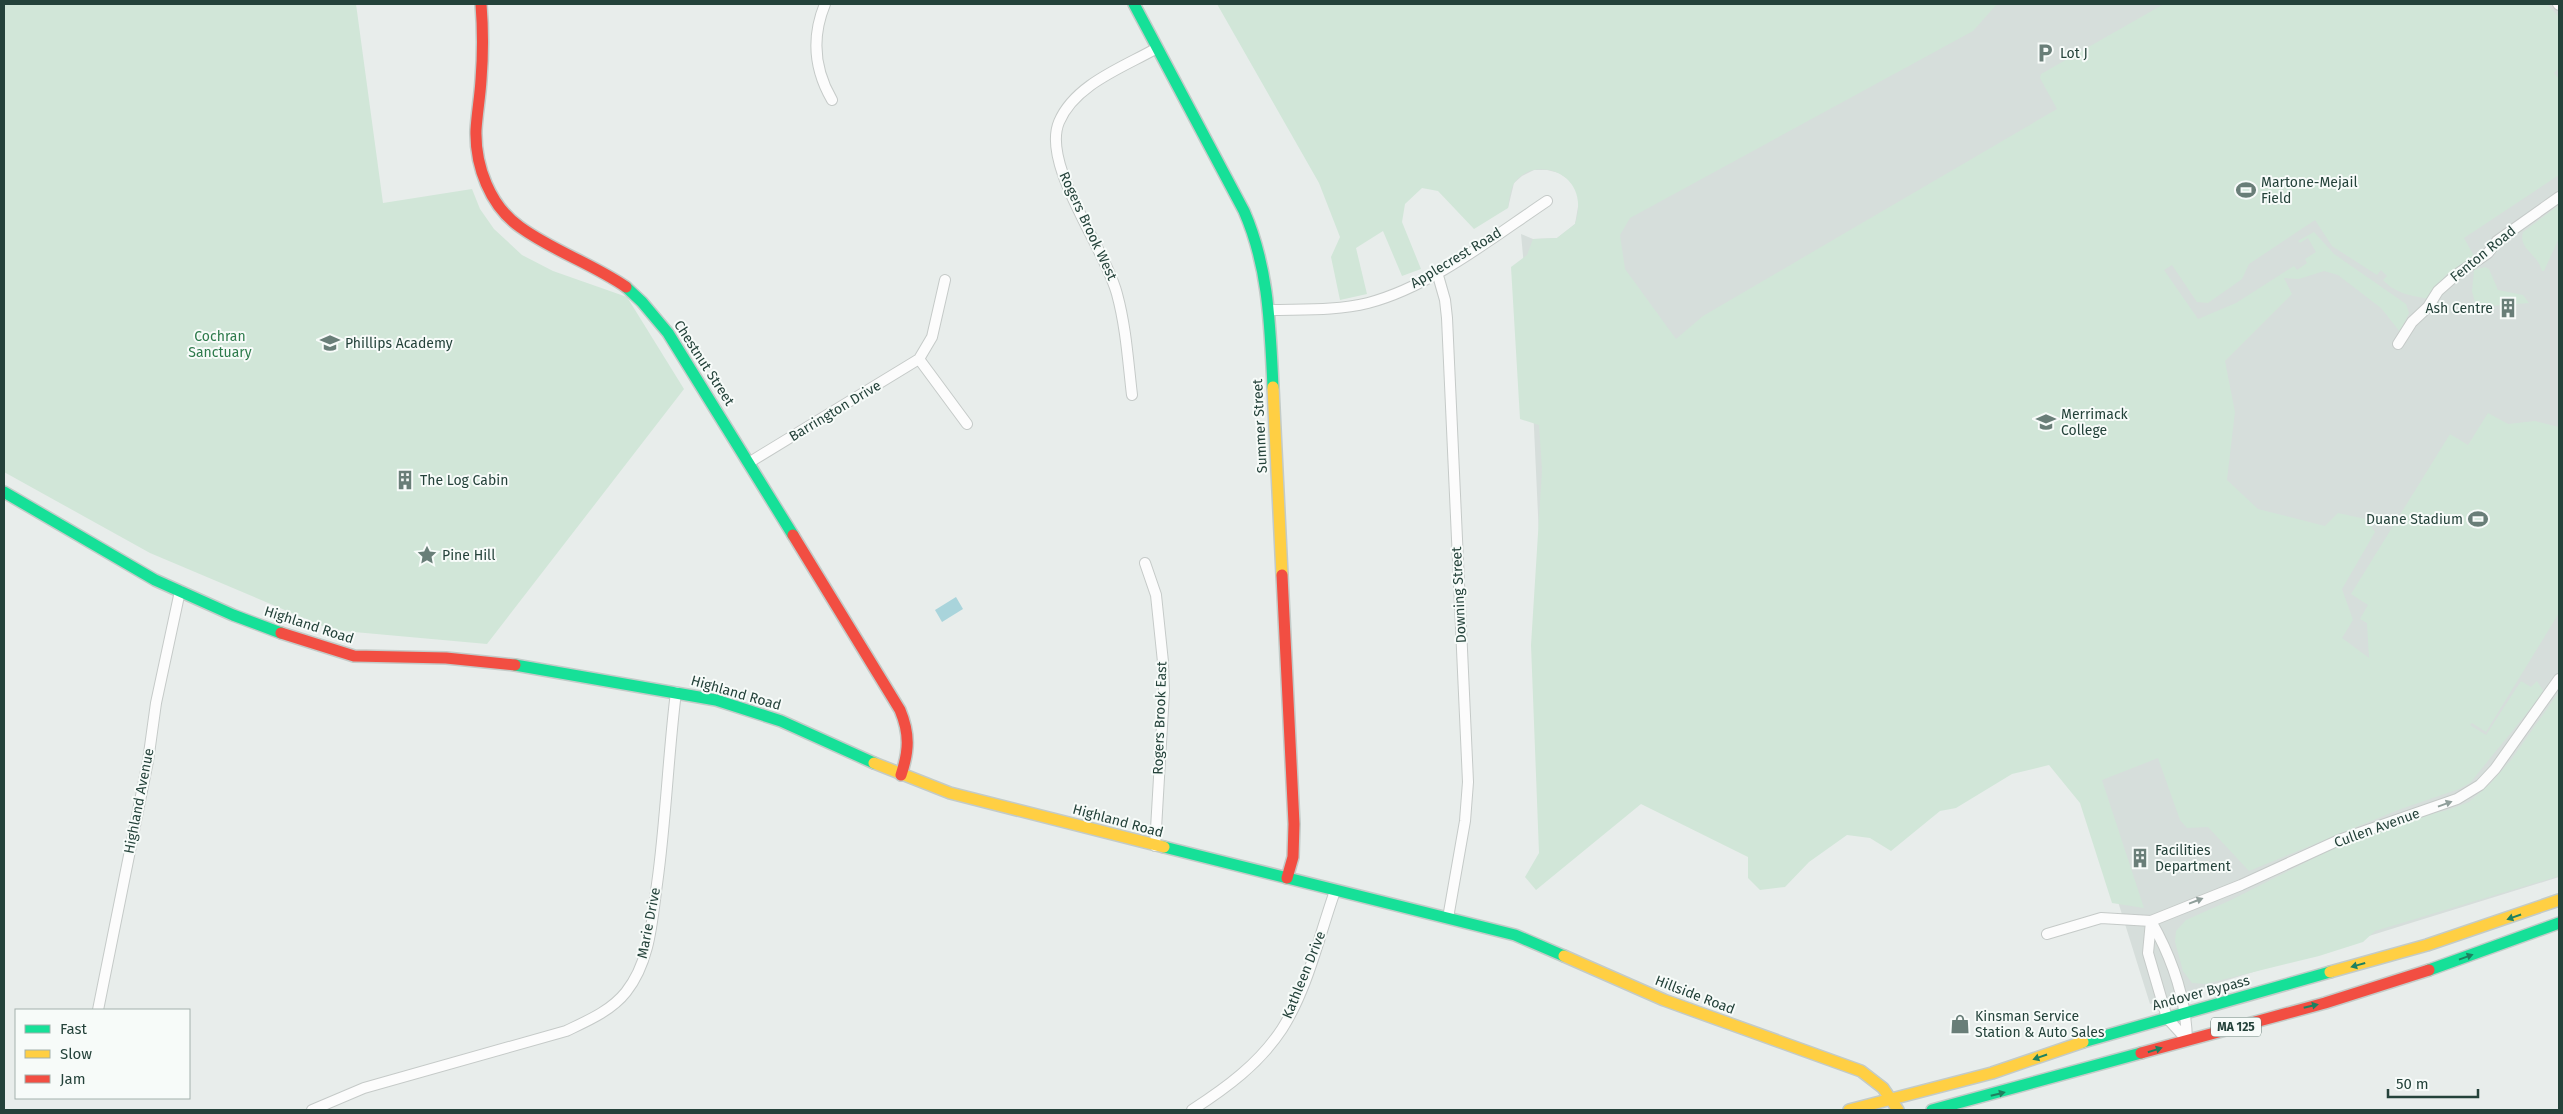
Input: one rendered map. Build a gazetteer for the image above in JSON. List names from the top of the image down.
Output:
{
  "streets": {
    "street": [
      "Rogers Brook West",
      "Fenton Road",
      "Applecrest Road",
      "Chestnut Street",
      "Barrington Drive",
      "Summer Street",
      "Downing Street",
      "Highland Road",
      "Rogers Brook East",
      "Highland Avenue",
      "Cullen Avenue",
      "Marie Drive",
      "Kathleen Drive",
      "Andover Bypass",
      "Hillside Road",
      "MA 125"
    ]
  },
  "crossings": [
    ["Rogers Brook West", "Summer Street"],
    ["Applecrest Road", "Summer Street"],
    ["Applecrest Road", "Downing Street"],
    ["Chestnut Street", "Barrington Drive"],
    ["Chestnut Street", "Highland Road"],
    ["Summer Street", "Highland Road"],
    ["Downing Street", "Highland Road"],
    ["Highland Road", "Rogers Brook East"],
    ["Highland Road", "Highland Avenue"],
    ["Highland Road", "Marie Drive"],
    ["Highland Road", "Kathleen Drive"],
    ["Highland Road", "Hillside Road"],
    ["Andover Bypass", "Hillside Road"]
  ],
  "one_way": ["Cullen Avenue"],
  "parks": ["Cochran Sanctuary"],
  "places": {
    "parking": ["Lot J"],
    "sports": ["Martone-Mejail Field", "Duane Stadium"],
    "building": ["Ash Centre", "The Log Cabin", "Facilities Department"],
    "school or university": ["Phillips Academy", "Merrimack College"],
    "place": ["Pine Hill"],
    "shop": ["Kinsman Service Station & Auto Sales"]
  },
  "legend": ["Fast", "Slow", "Jam"],
  "scale_bar": "50 m"
}
